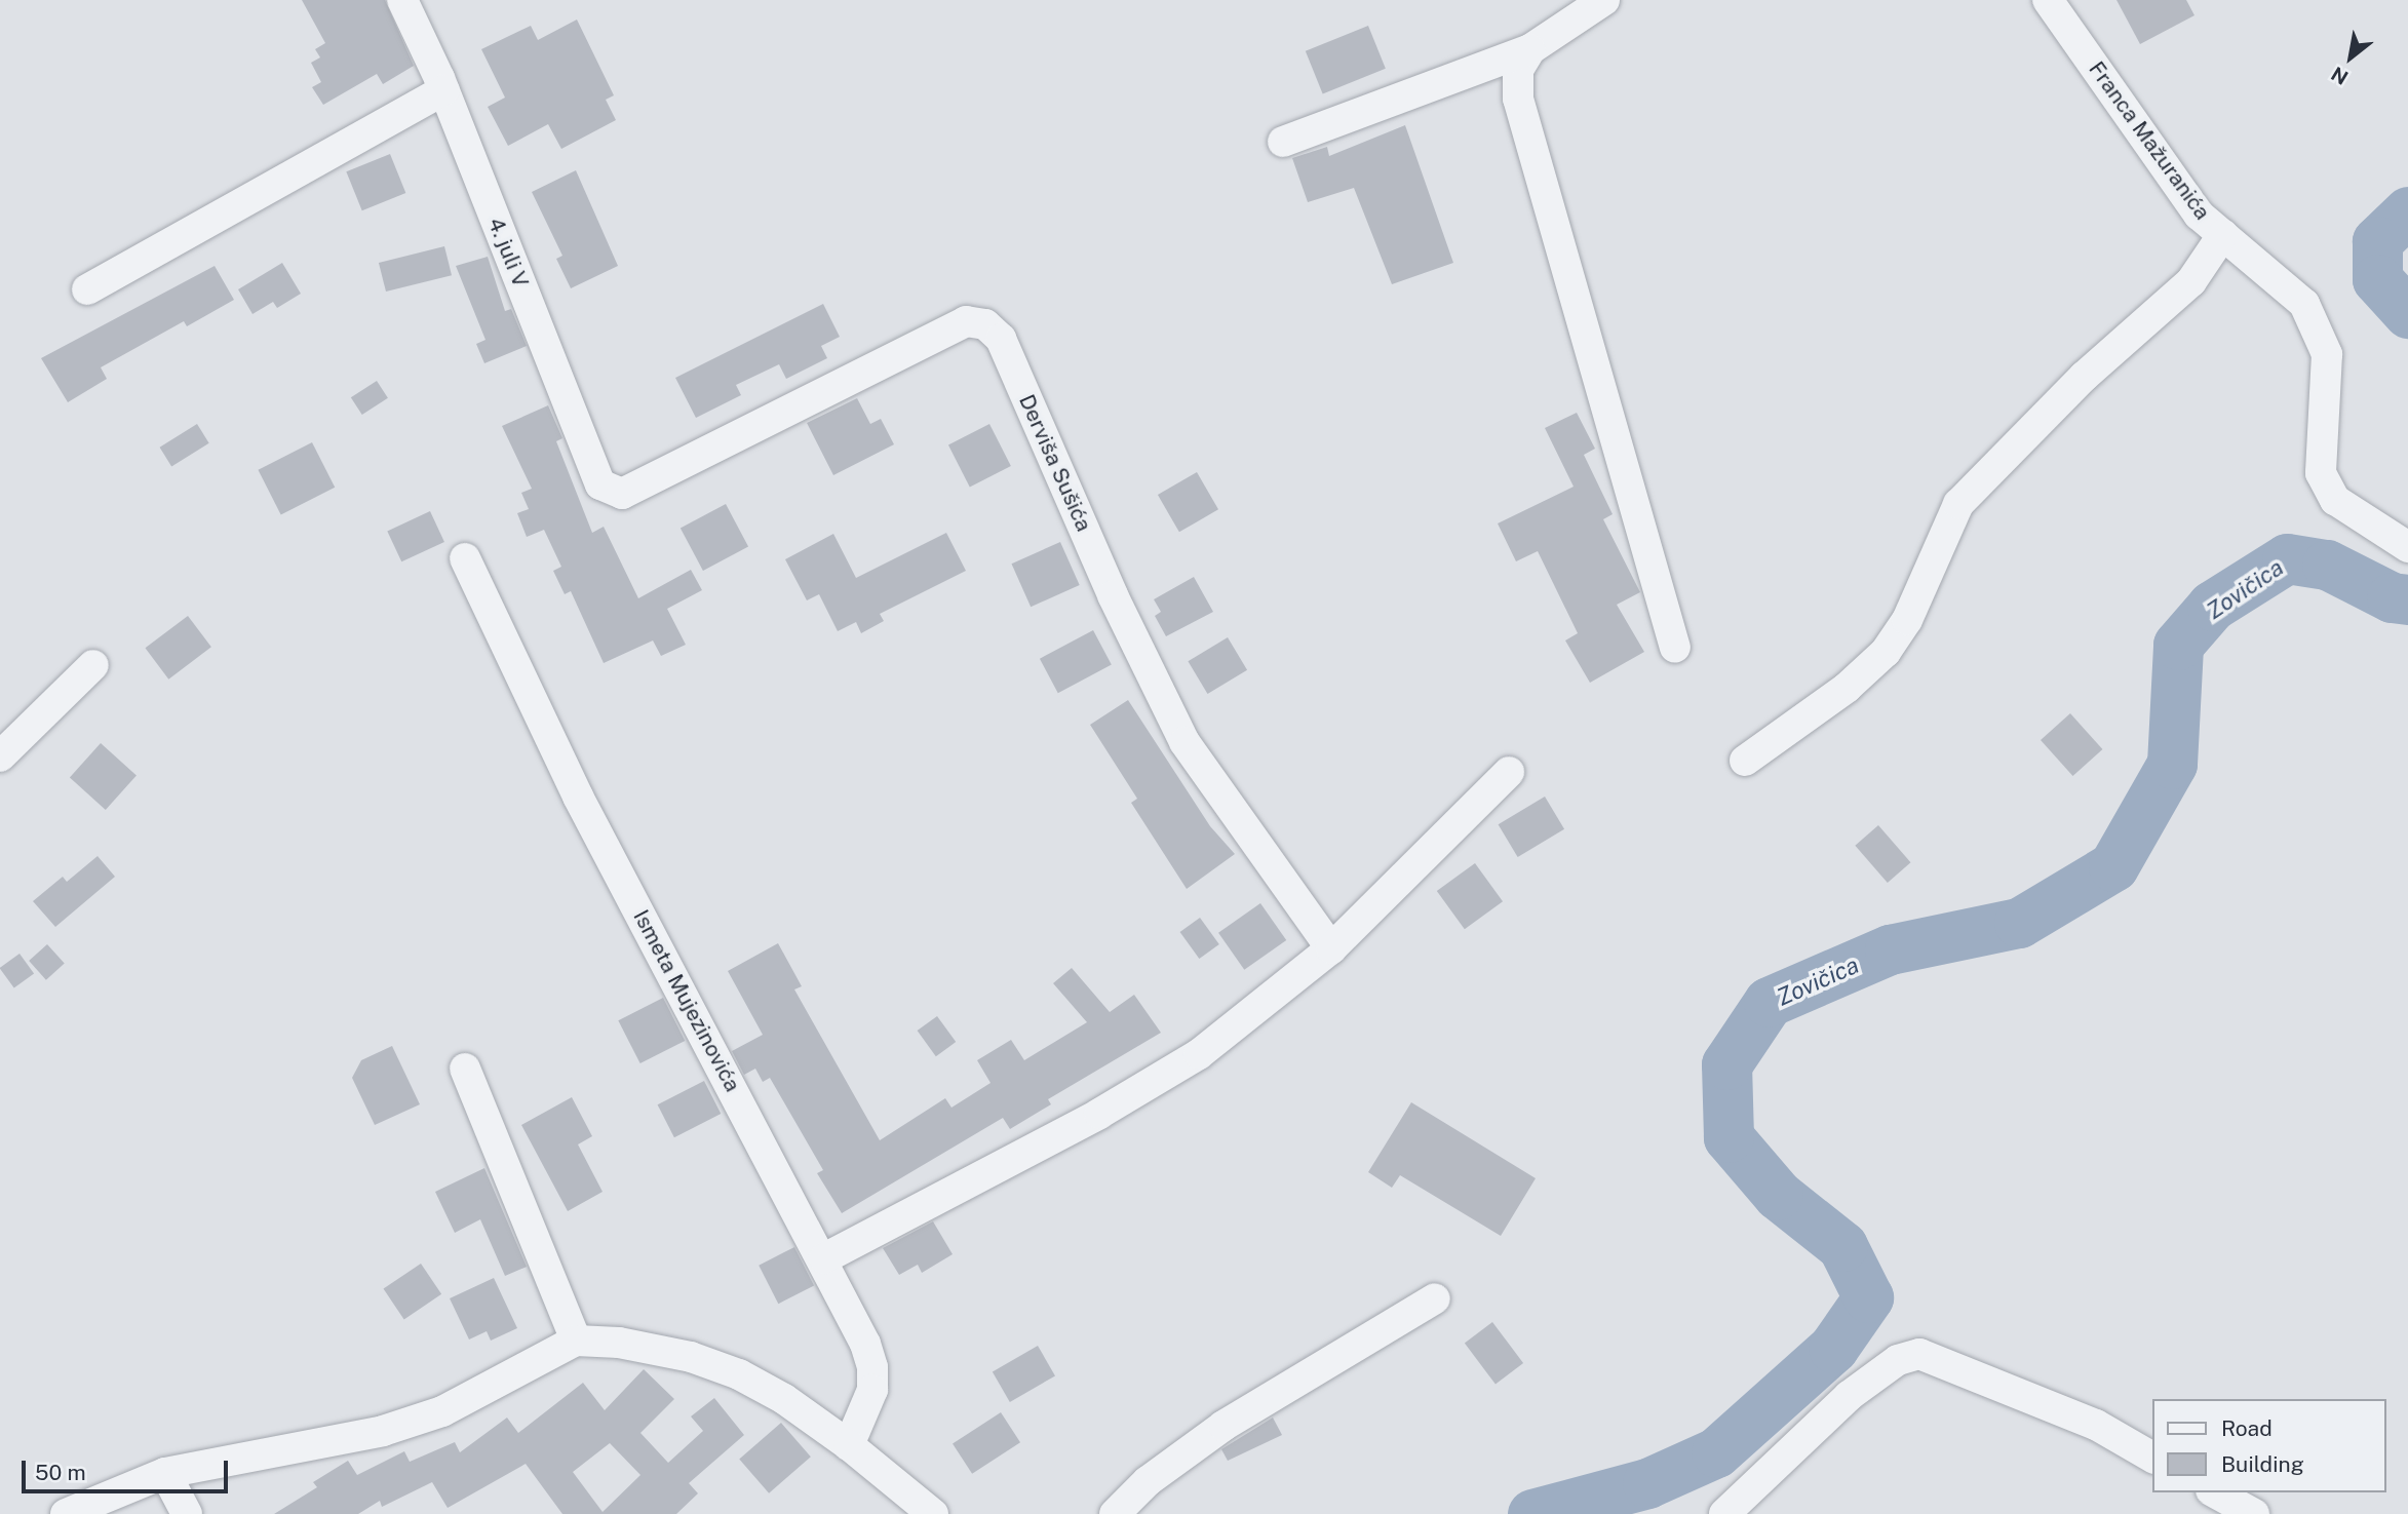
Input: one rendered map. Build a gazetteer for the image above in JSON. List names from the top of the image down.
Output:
{
  "streets": {
    "street": [
      "Franca Mažuranića",
      "4. juli V",
      "Derviša Sušića",
      "Ismeta Mujezinovića"
    ]
  },
  "crossings": [
    ["4. juli V", "Derviša Sušića"]
  ],
  "water": ["Zovičica"],
  "legend": ["Road", "Building"],
  "scale_bar": "50 m",
  "north": "bottom left"
}
